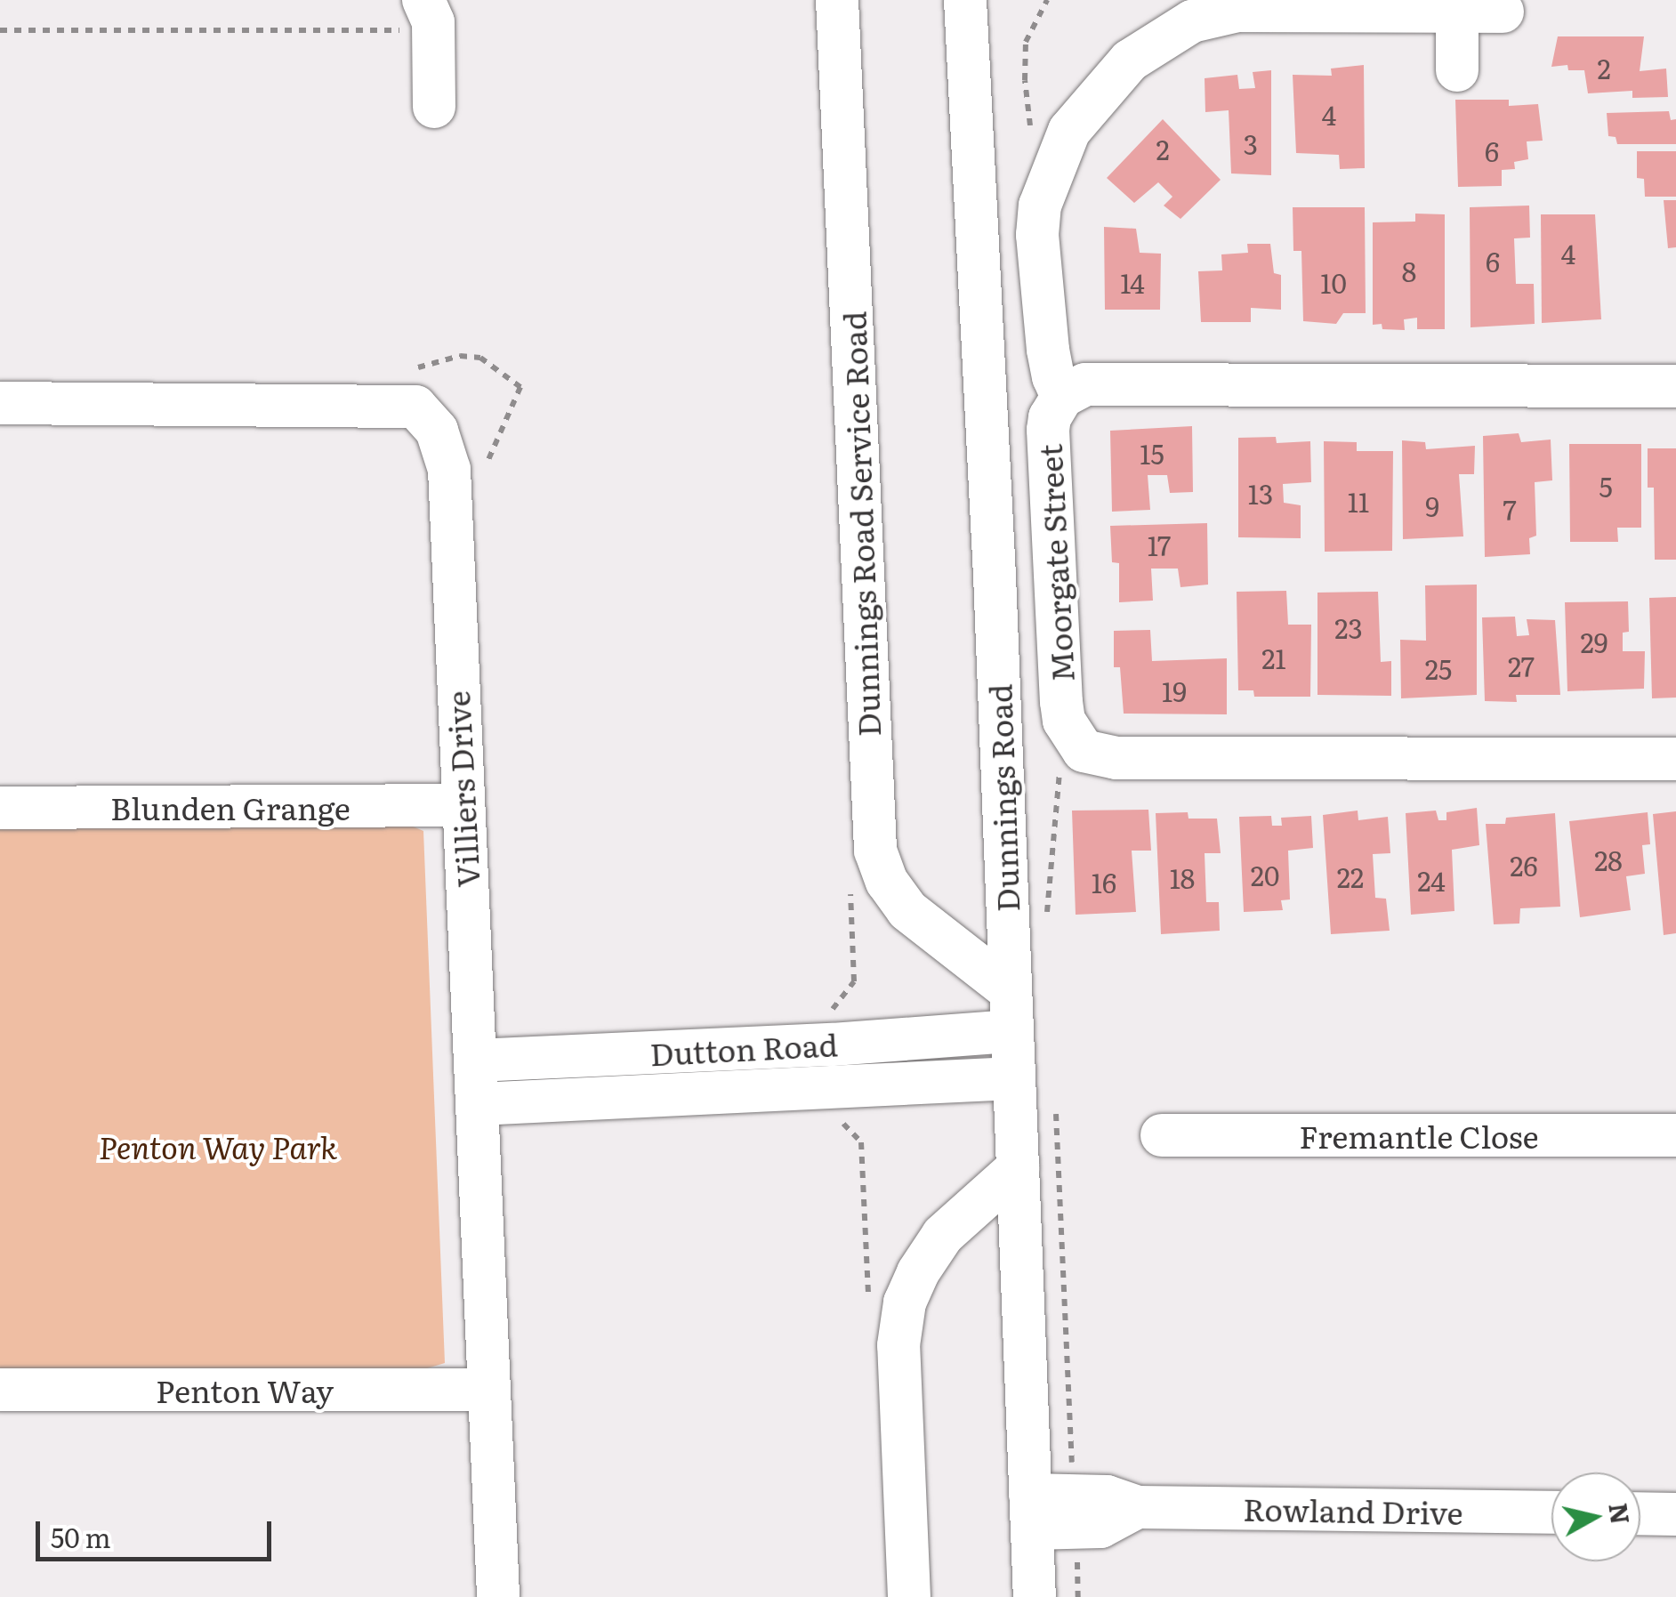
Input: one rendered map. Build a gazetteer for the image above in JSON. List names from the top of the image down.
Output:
{
  "streets": {
    "street": [
      "Dunnings Road Service Road",
      "Moorgate Street",
      "Villiers Drive",
      "Dunnings Road",
      "Blunden Grange",
      "Dutton Road",
      "Fremantle Close",
      "Penton Way",
      "Rowland Drive"
    ]
  },
  "crossings": [
    ["Dunnings Road Service Road", "Dunnings Road"],
    ["Villiers Drive", "Blunden Grange"],
    ["Villiers Drive", "Dutton Road"],
    ["Villiers Drive", "Penton Way"],
    ["Dunnings Road", "Dutton Road"],
    ["Dunnings Road", "Rowland Drive"]
  ],
  "parks": ["Penton Way Park"],
  "house_numbers": [
    "2",
    "4",
    "3",
    "2",
    "6",
    "4",
    "6",
    "8",
    "14",
    "10",
    "15",
    "5",
    "13",
    "11",
    "9",
    "7",
    "17",
    "23",
    "29",
    "21",
    "27",
    "25",
    "19",
    "28",
    "26",
    "20",
    "22",
    "18",
    "24",
    "16"
  ],
  "scale_bar": "50 m",
  "north": "right"
}
